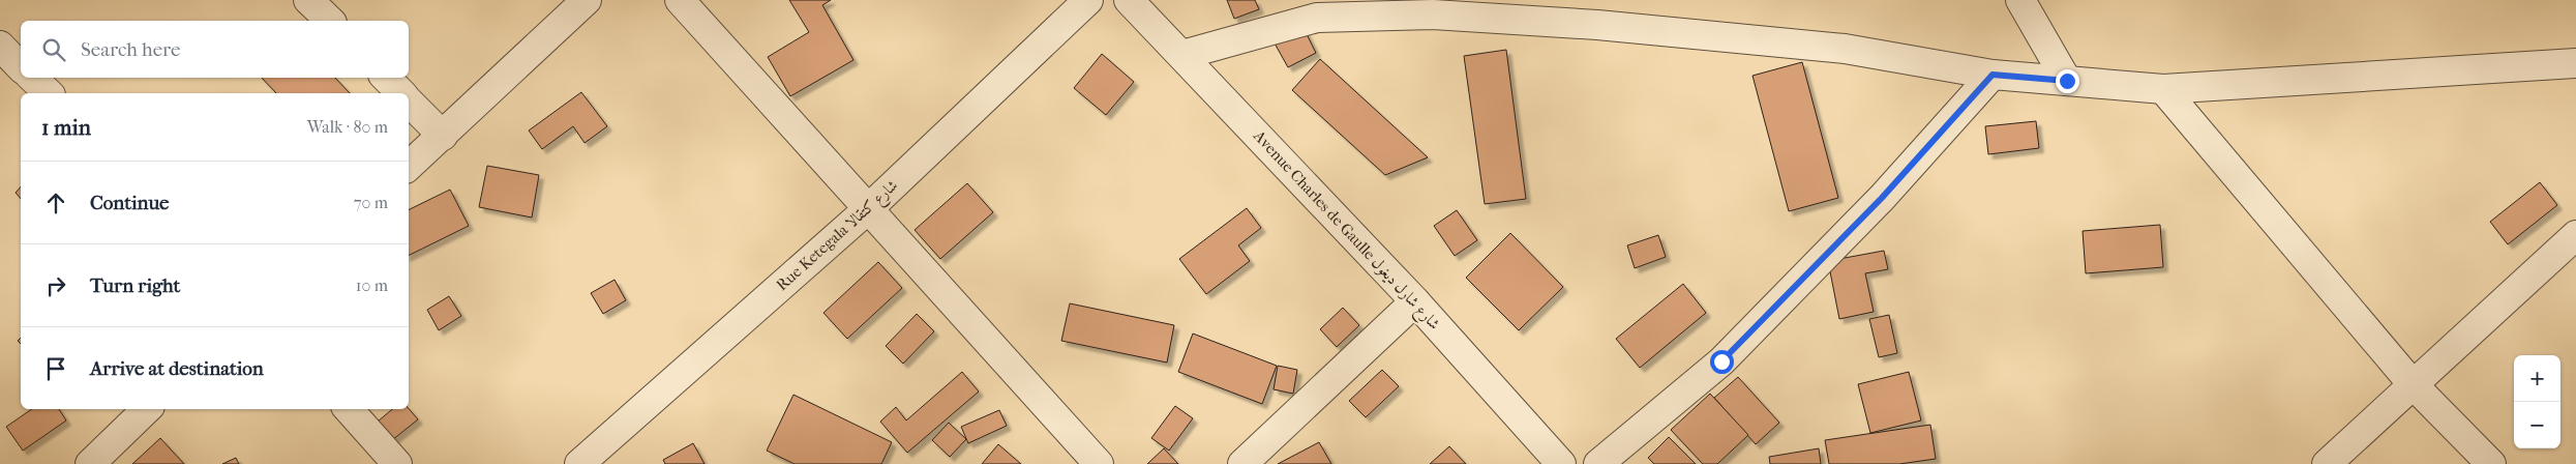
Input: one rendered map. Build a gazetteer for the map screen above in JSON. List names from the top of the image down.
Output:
{
  "streets": {
    "street": ["Avenue Charles de Gaulle شارع شارل ديغول", "Rue Ketegala شارع كتقالا"]
  },
  "page": {
    "search": "Search here",
    "heading": ["1 min", "Walk · 80 m"],
    "list": [
      ["Continue", "70 m"],
      ["Turn right", "10 m"],
      "Arrive at destination"
    ],
    "map_buttons": ["+", "−"]
  }
}
